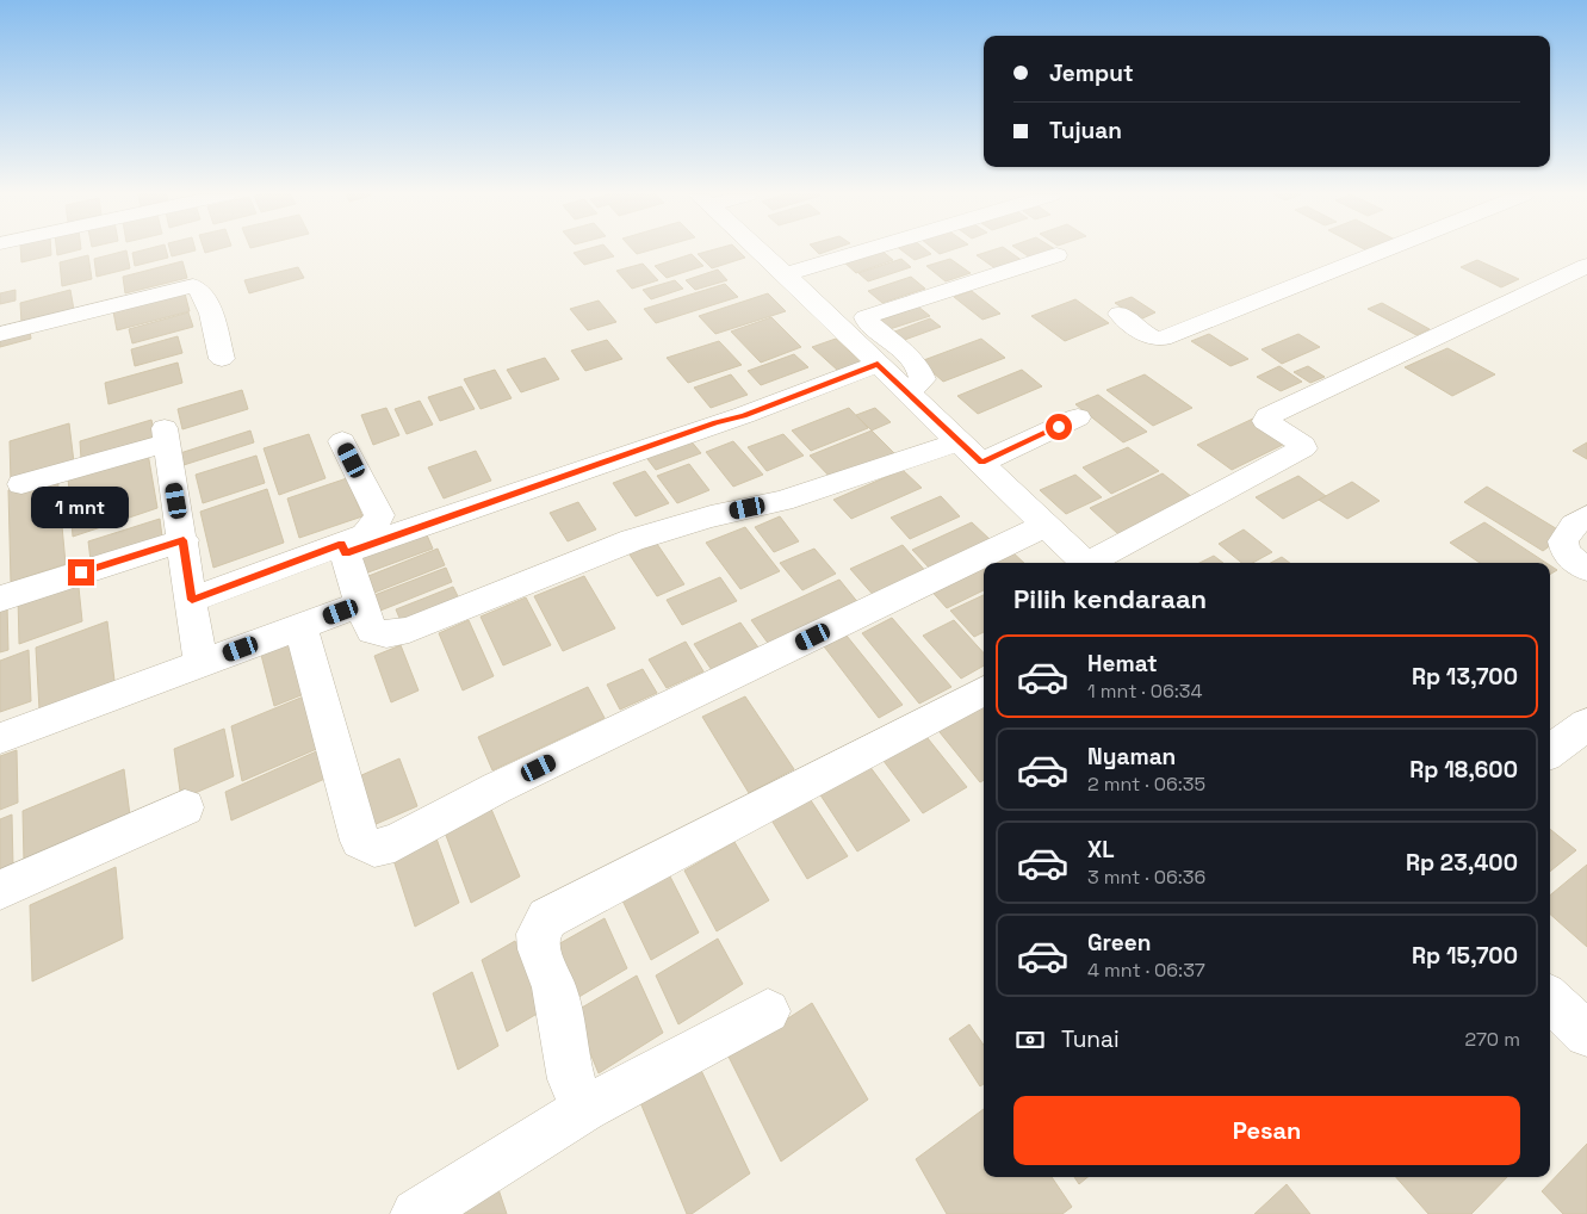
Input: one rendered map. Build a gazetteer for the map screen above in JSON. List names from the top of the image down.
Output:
{
  "page": {
    "banner": ["Jemput", "Tujuan"],
    "bubble": "1 mnt",
    "heading": "Pilih kendaraan",
    "list": [
      {
        "name": "Hemat",
        "note": "1 mnt · 06:34",
        "value": "Rp 13,700"
      },
      {
        "name": "Nyaman",
        "note": "2 mnt · 06:35",
        "value": "Rp 18,600"
      },
      {
        "name": "XL",
        "note": "3 mnt · 06:36",
        "value": "Rp 23,400"
      },
      {
        "name": "Green",
        "note": "4 mnt · 06:37",
        "value": "Rp 15,700"
      }
    ],
    "pay": ["Tunai", "270 m"],
    "buttons": "Pesan"
  }
}
